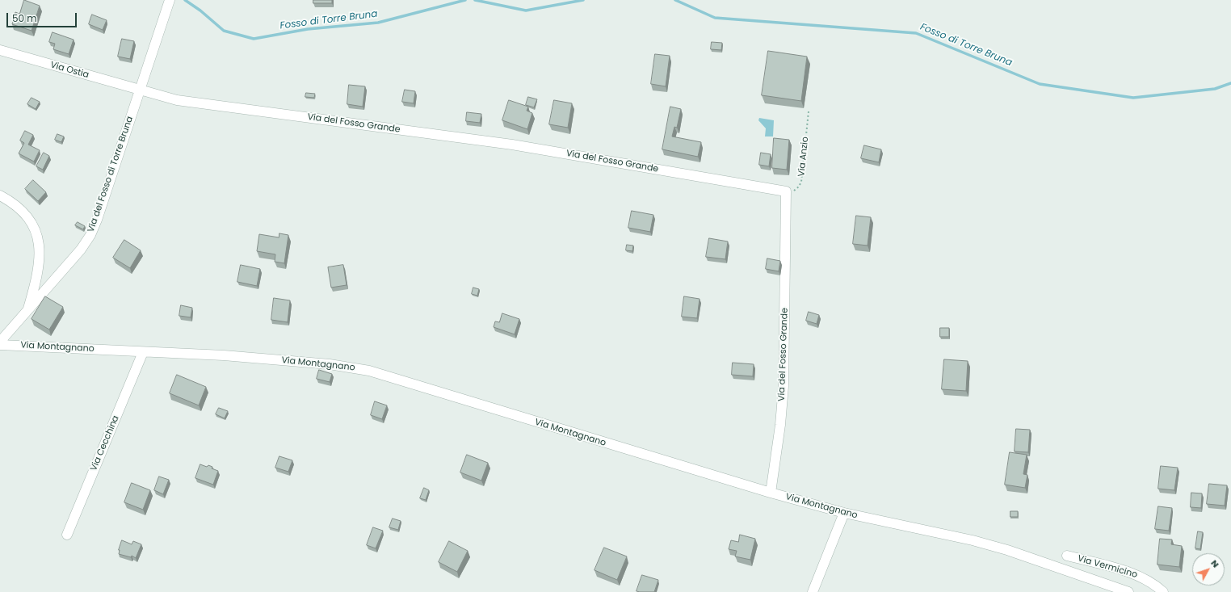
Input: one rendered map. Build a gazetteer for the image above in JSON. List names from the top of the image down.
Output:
{
  "streets": {
    "street": [
      "Via Ostia",
      "Via del Fosso Grande",
      "Via del Fosso di Torre Bruna",
      "Via Montagnano",
      "Via Cecchina",
      "Via Vermicino"
    ],
    "path": ["Via Anzio"]
  },
  "crossings": [
    ["Via Ostia", "Via del Fosso Grande"],
    ["Via Ostia", "Via del Fosso di Torre Bruna"],
    ["Via del Fosso Grande", "Via Anzio"],
    ["Via del Fosso Grande", "Via del Fosso di Torre Bruna"],
    ["Via del Fosso Grande", "Via Montagnano"],
    ["Via Montagnano", "Via Cecchina"]
  ],
  "water": ["Fosso di Torre Bruna"],
  "scale_bar": "50 m",
  "north": "top right"
}
